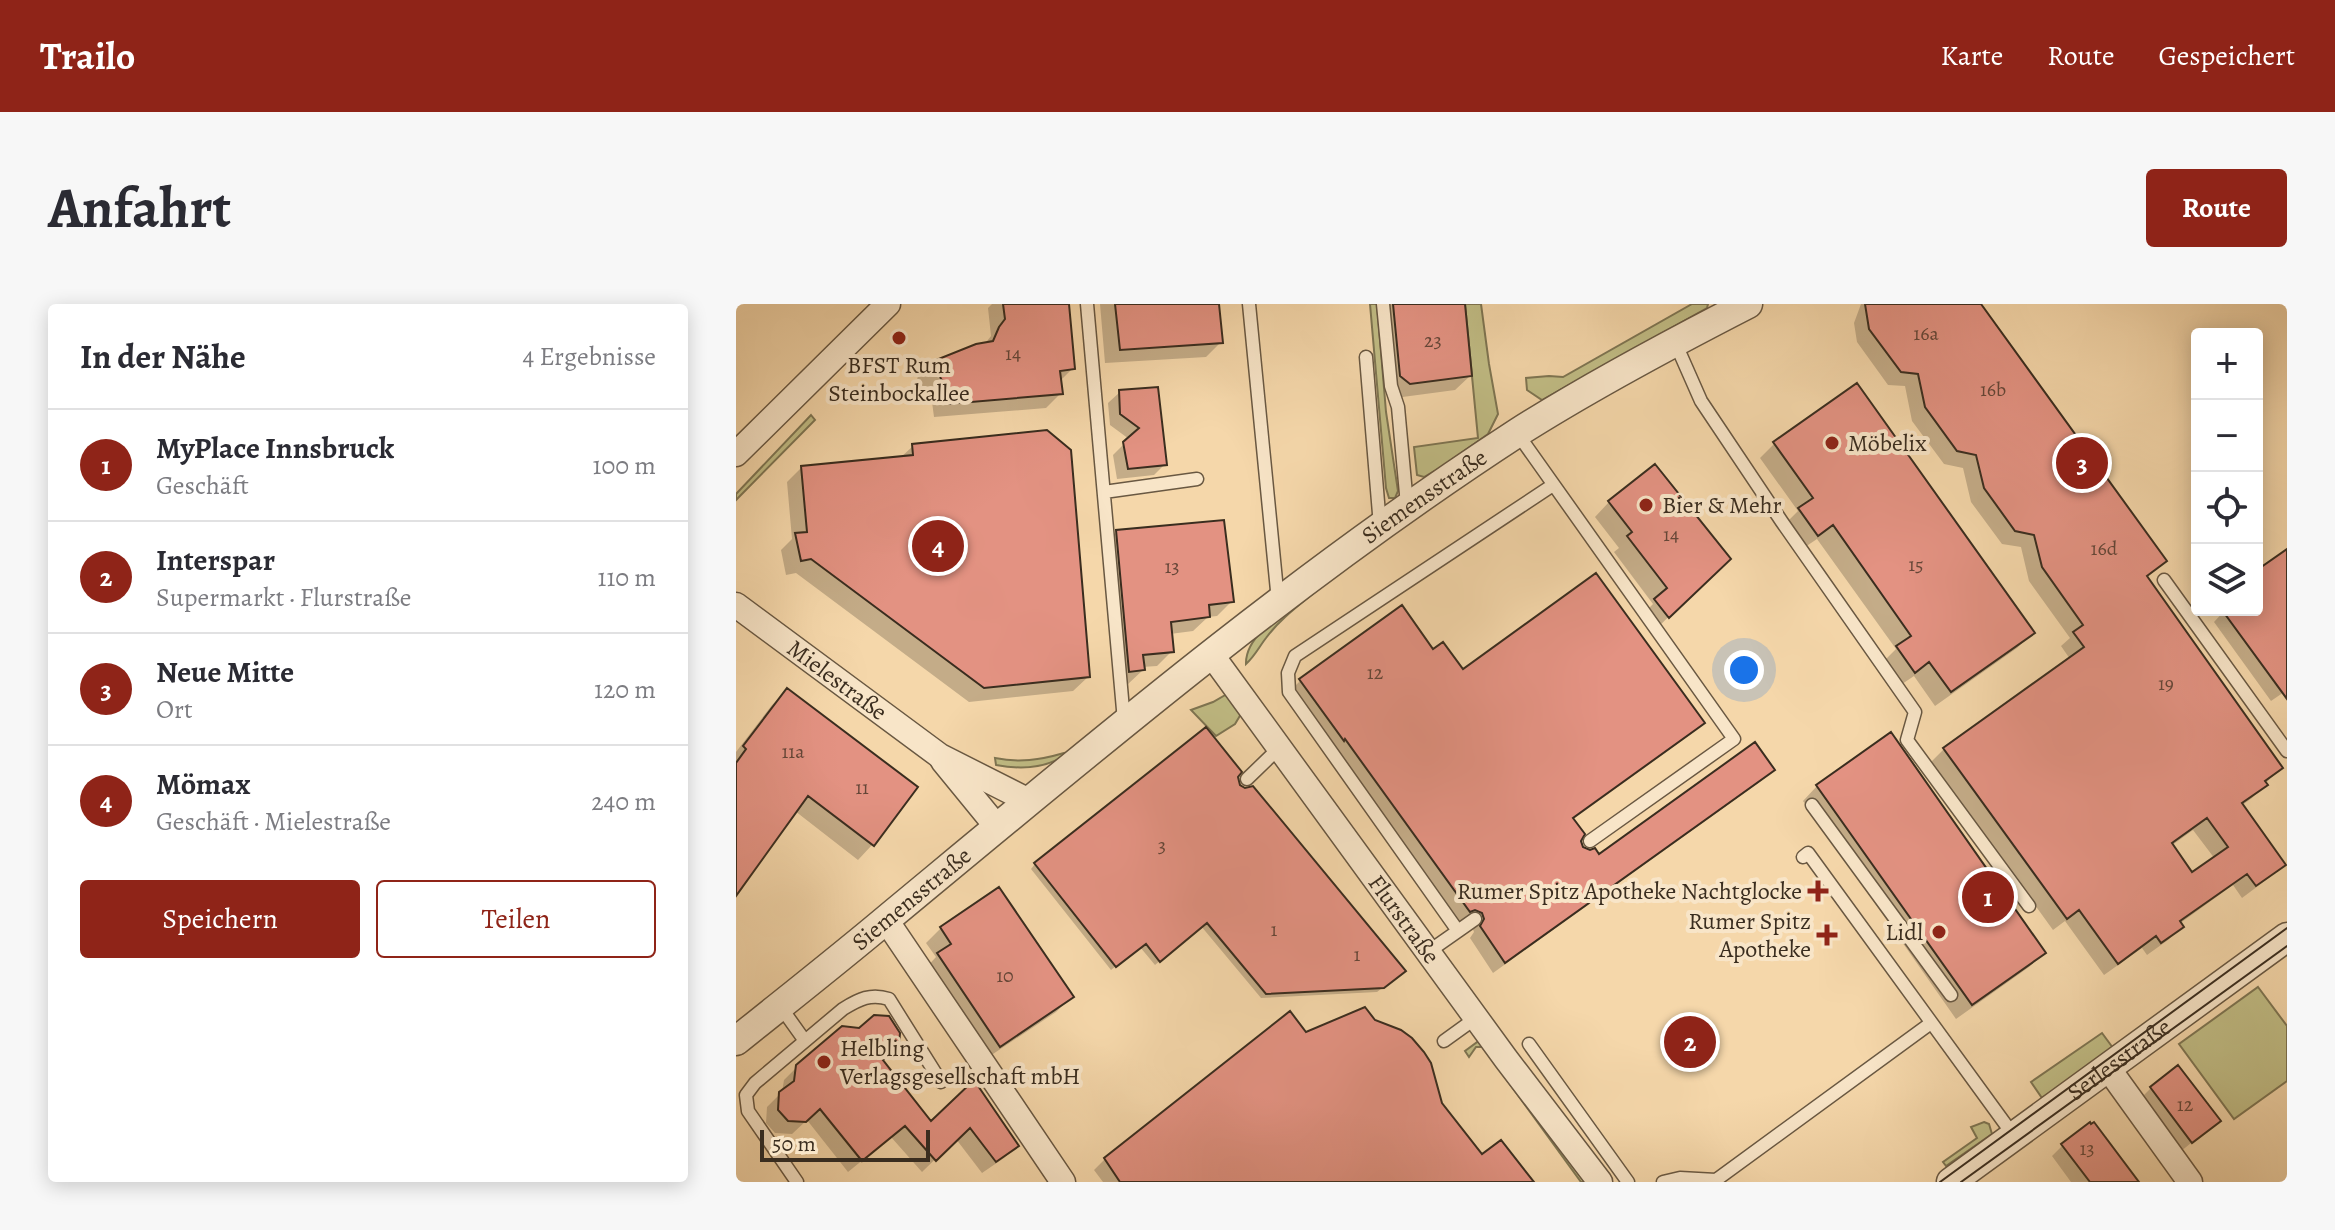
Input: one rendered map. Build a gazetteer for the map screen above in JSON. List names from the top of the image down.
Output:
{
  "streets": {
    "street": [
      "Siemensstraße",
      "Mielestraße",
      "Flurstraße",
      "Serlesstraße"
    ]
  },
  "crossings": [
    ["Siemensstraße", "Mielestraße"],
    ["Siemensstraße", "Flurstraße"]
  ],
  "places": {
    "other": [
      "BFST Rum Steinbockallee",
      "Möbelix",
      "Bier & Mehr",
      "Lidl",
      "Helbling Verlagsgesellschaft mbH"
    ],
    "health": ["Rumer Spitz Apotheke Nachtglocke", "Rumer Spitz Apotheke"]
  },
  "house_numbers": [
    "16a",
    "23",
    "14",
    "16b",
    "14",
    "16d",
    "15",
    "13",
    "12",
    "19",
    "11a",
    "11",
    "3",
    "1",
    "1",
    "10",
    "12",
    "13"
  ],
  "scale_bar": "50 m",
  "page": {
    "header": "Trailo",
    "nav": ["Karte", "Route", "Gespeichert"],
    "buttons": [
      "Route",
      ["Speichern", "Teilen"]
    ],
    "title": "Anfahrt",
    "heading": ["In der Nähe", "4 Ergebnisse"],
    "map_buttons": ["+", "−"],
    "list": [
      {
        "mark": "1",
        "name": "MyPlace Innsbruck",
        "note": "Geschäft",
        "value": "100 m"
      },
      {
        "mark": "2",
        "name": "Interspar",
        "note": "Supermarkt · Flurstraße",
        "value": "110 m"
      },
      {
        "mark": "3",
        "name": "Neue Mitte",
        "note": "Ort",
        "value": "120 m"
      },
      {
        "mark": "4",
        "name": "Mömax",
        "note": "Geschäft · Mielestraße",
        "value": "240 m"
      }
    ],
    "pins": [
      "3",
      "4",
      "1",
      "2"
    ],
    "scale": "50 m"
  }
}
